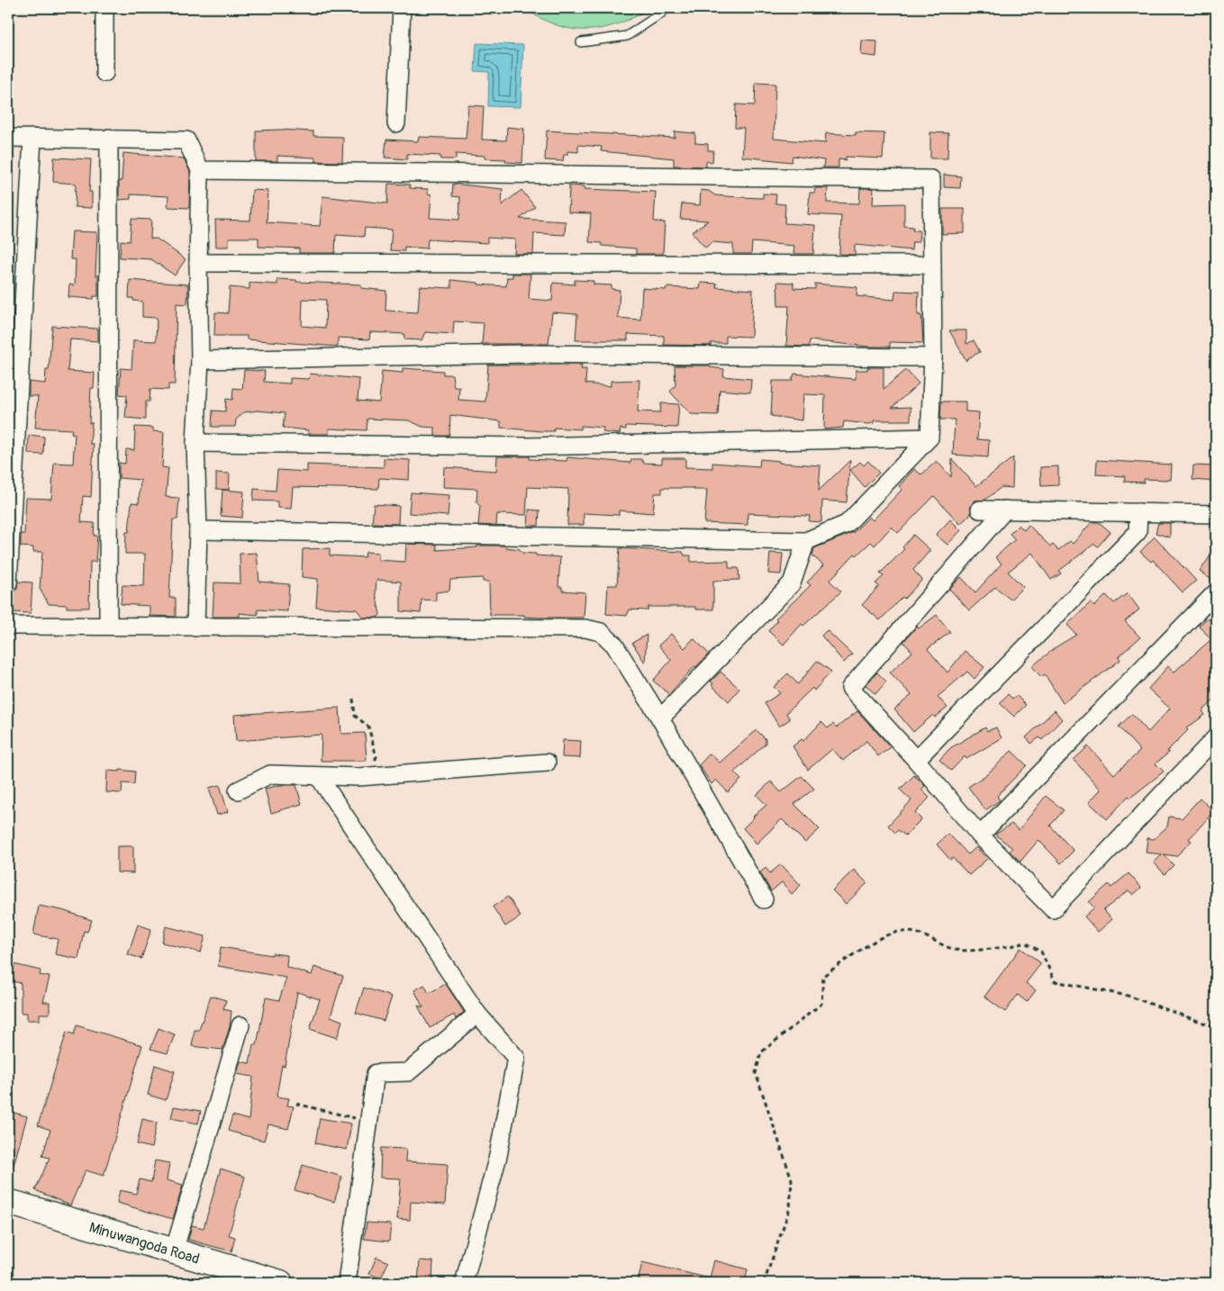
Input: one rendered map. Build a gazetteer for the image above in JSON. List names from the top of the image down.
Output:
{
  "streets": {
    "main road": ["Minuwangoda Road"]
  }
}
